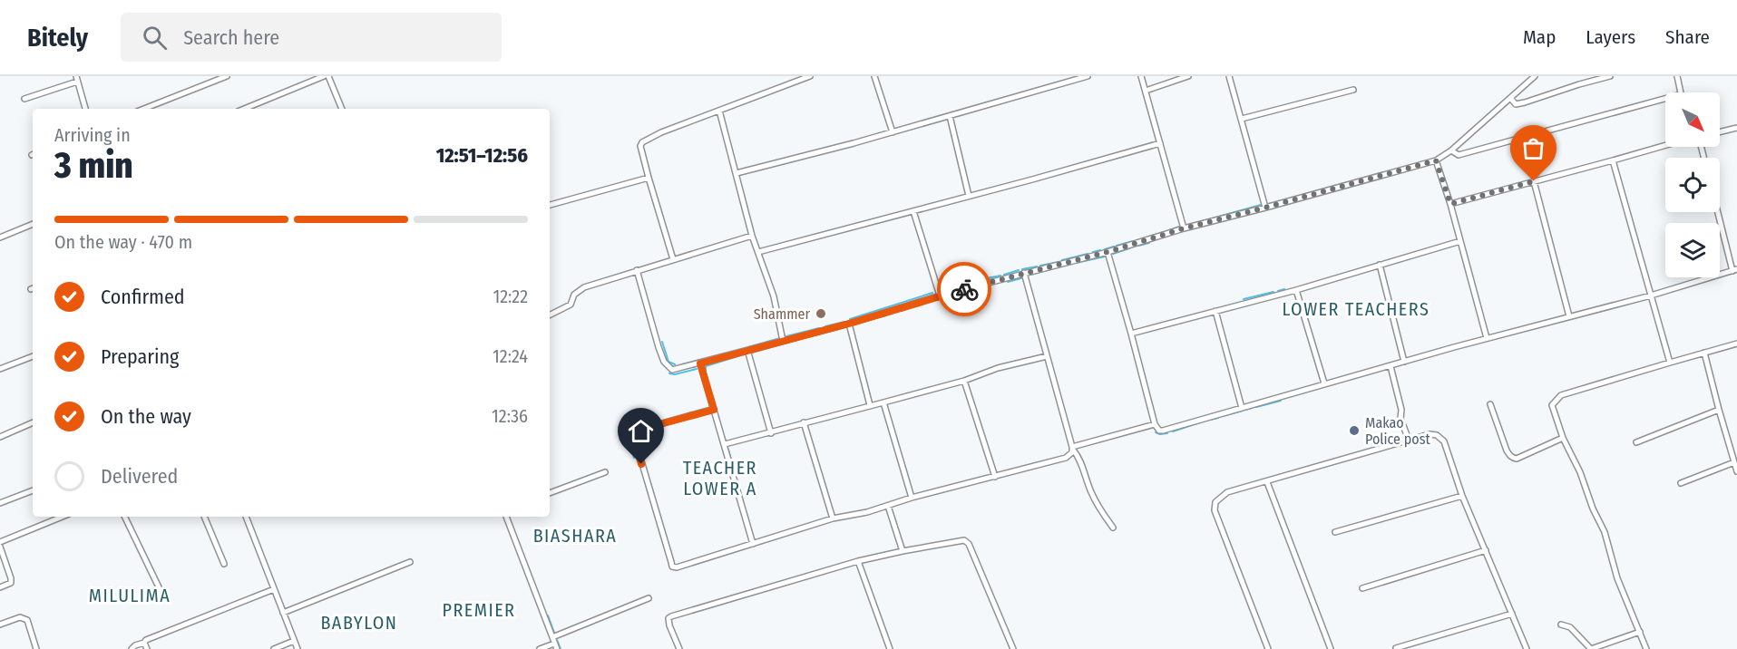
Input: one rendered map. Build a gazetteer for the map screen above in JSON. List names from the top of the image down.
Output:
{
  "districts": [
    "LOWER TEACHERS",
    "TEACHER LOWER A",
    "BIASHARA",
    "MILULIMA",
    "PREMIER",
    "BABYLON"
  ],
  "places": ["Shammer", "Makao Police post"],
  "north": "bottom right",
  "page": {
    "header": "Bitely",
    "search": "Search here",
    "nav": ["Map", "Layers", "Share"],
    "heading": ["3 min", "Arriving in", "12:51–12:56"],
    "bar": "On the way · 470 m",
    "list": [
      ["Confirmed", "12:22"],
      ["Preparing", "12:24"],
      ["On the way", "12:36"],
      "Delivered"
    ]
  }
}
